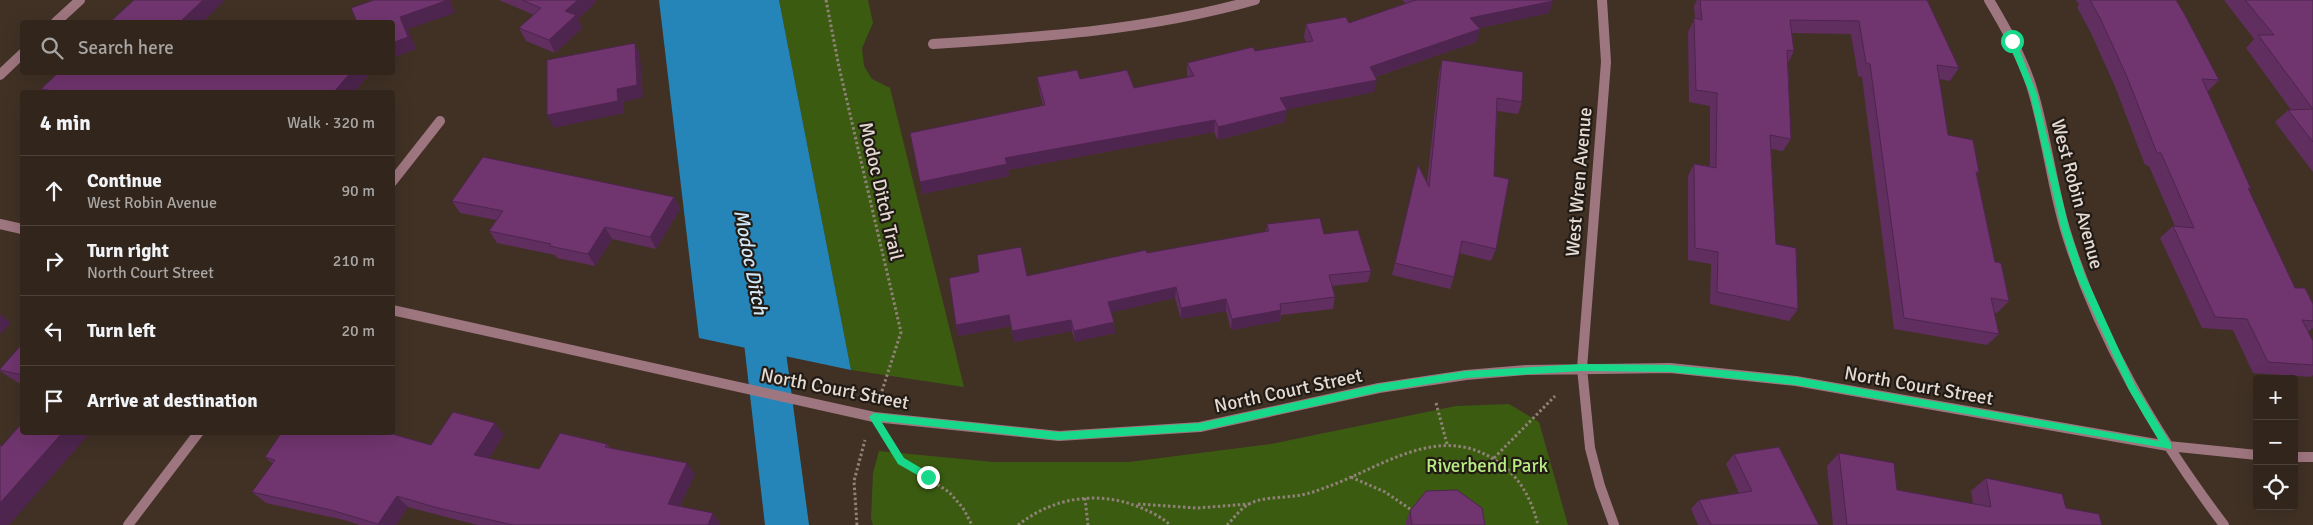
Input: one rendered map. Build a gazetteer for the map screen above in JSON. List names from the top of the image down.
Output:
{
  "streets": {
    "street": ["West Wren Avenue", "West Robin Avenue", "North Court Street"],
    "path": ["Modoc Ditch Trail"]
  },
  "crossings": [
    ["West Wren Avenue", "North Court Street"],
    ["West Robin Avenue", "North Court Street"]
  ],
  "water": ["Modoc Ditch"],
  "parks": ["Riverbend Park"],
  "page": {
    "search": "Search here",
    "heading": ["4 min", "Walk · 320 m"],
    "list": [
      ["Continue", "West Robin Avenue", "90 m"],
      ["Turn right", "North Court Street", "210 m"],
      ["Turn left", "20 m"],
      "Arrive at destination"
    ],
    "map_buttons": ["+", "−"]
  }
}
